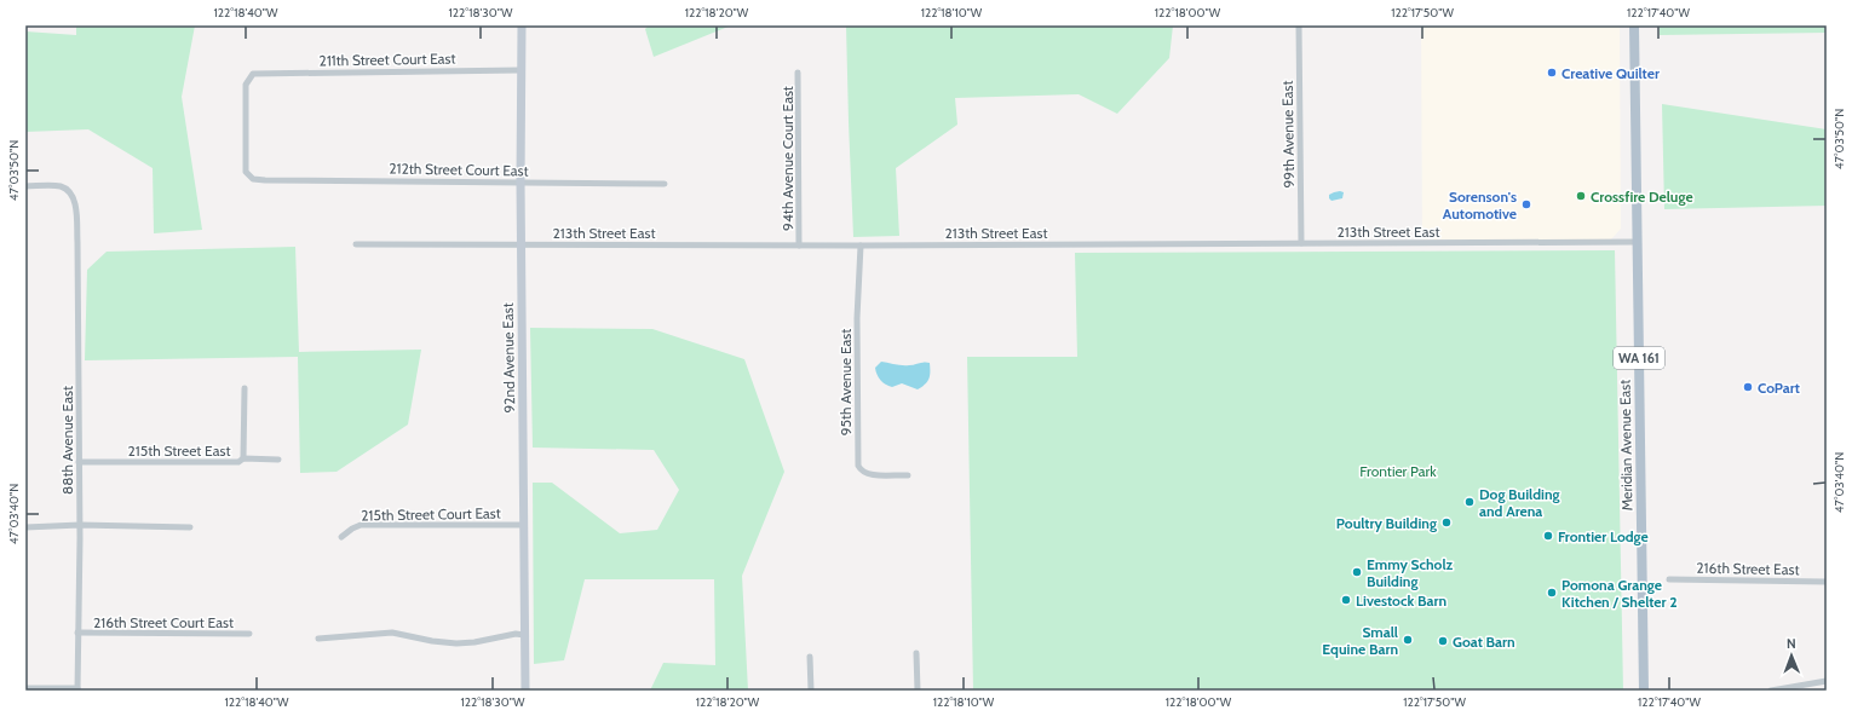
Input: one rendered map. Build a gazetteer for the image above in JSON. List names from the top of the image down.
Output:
{
  "streets": {
    "main road": ["WA 161", "Meridian Avenue East"],
    "street": [
      "211th Street Court East",
      "99th Avenue East",
      "94th Avenue Court East",
      "212th Street Court East",
      "213th Street East",
      "92nd Avenue East",
      "95th Avenue East",
      "88th Avenue East",
      "215th Street East",
      "215th Street Court East",
      "216th Street East",
      "216th Street Court East"
    ]
  },
  "crossings": [
    ["211th Street Court East", "212th Street Court East"],
    ["211th Street Court East", "92nd Avenue East"],
    ["99th Avenue East", "213th Street East"],
    ["94th Avenue Court East", "213th Street East"],
    ["212th Street Court East", "92nd Avenue East"],
    ["213th Street East", "92nd Avenue East"],
    ["213th Street East", "95th Avenue East"],
    ["213th Street East", "Meridian Avenue East"],
    ["92nd Avenue East", "215th Street Court East"],
    ["88th Avenue East", "215th Street East"],
    ["88th Avenue East", "216th Street Court East"]
  ],
  "parks": ["Frontier Park"],
  "places": [
    "Creative Quilter",
    "Crossfire Deluge",
    "Sorenson's Automotive",
    "CoPart",
    "Dog Building and Arena",
    "Poultry Building",
    "Frontier Lodge",
    "Emmy Scholz Building",
    "Pomona Grange Kitchen / Shelter 2",
    "Livestock Barn",
    "Small Equine Barn",
    "Goat Barn"
  ],
  "north": "top",
  "coordinates": [
    "122°18'40\"W",
    "122°18'30\"W",
    "122°18'20\"W",
    "122°18'10\"W",
    "122°18'00\"W",
    "122°17'50\"W",
    "122°17'40\"W",
    "47°03'50\"N",
    "47°03'40\"N"
  ]
}
